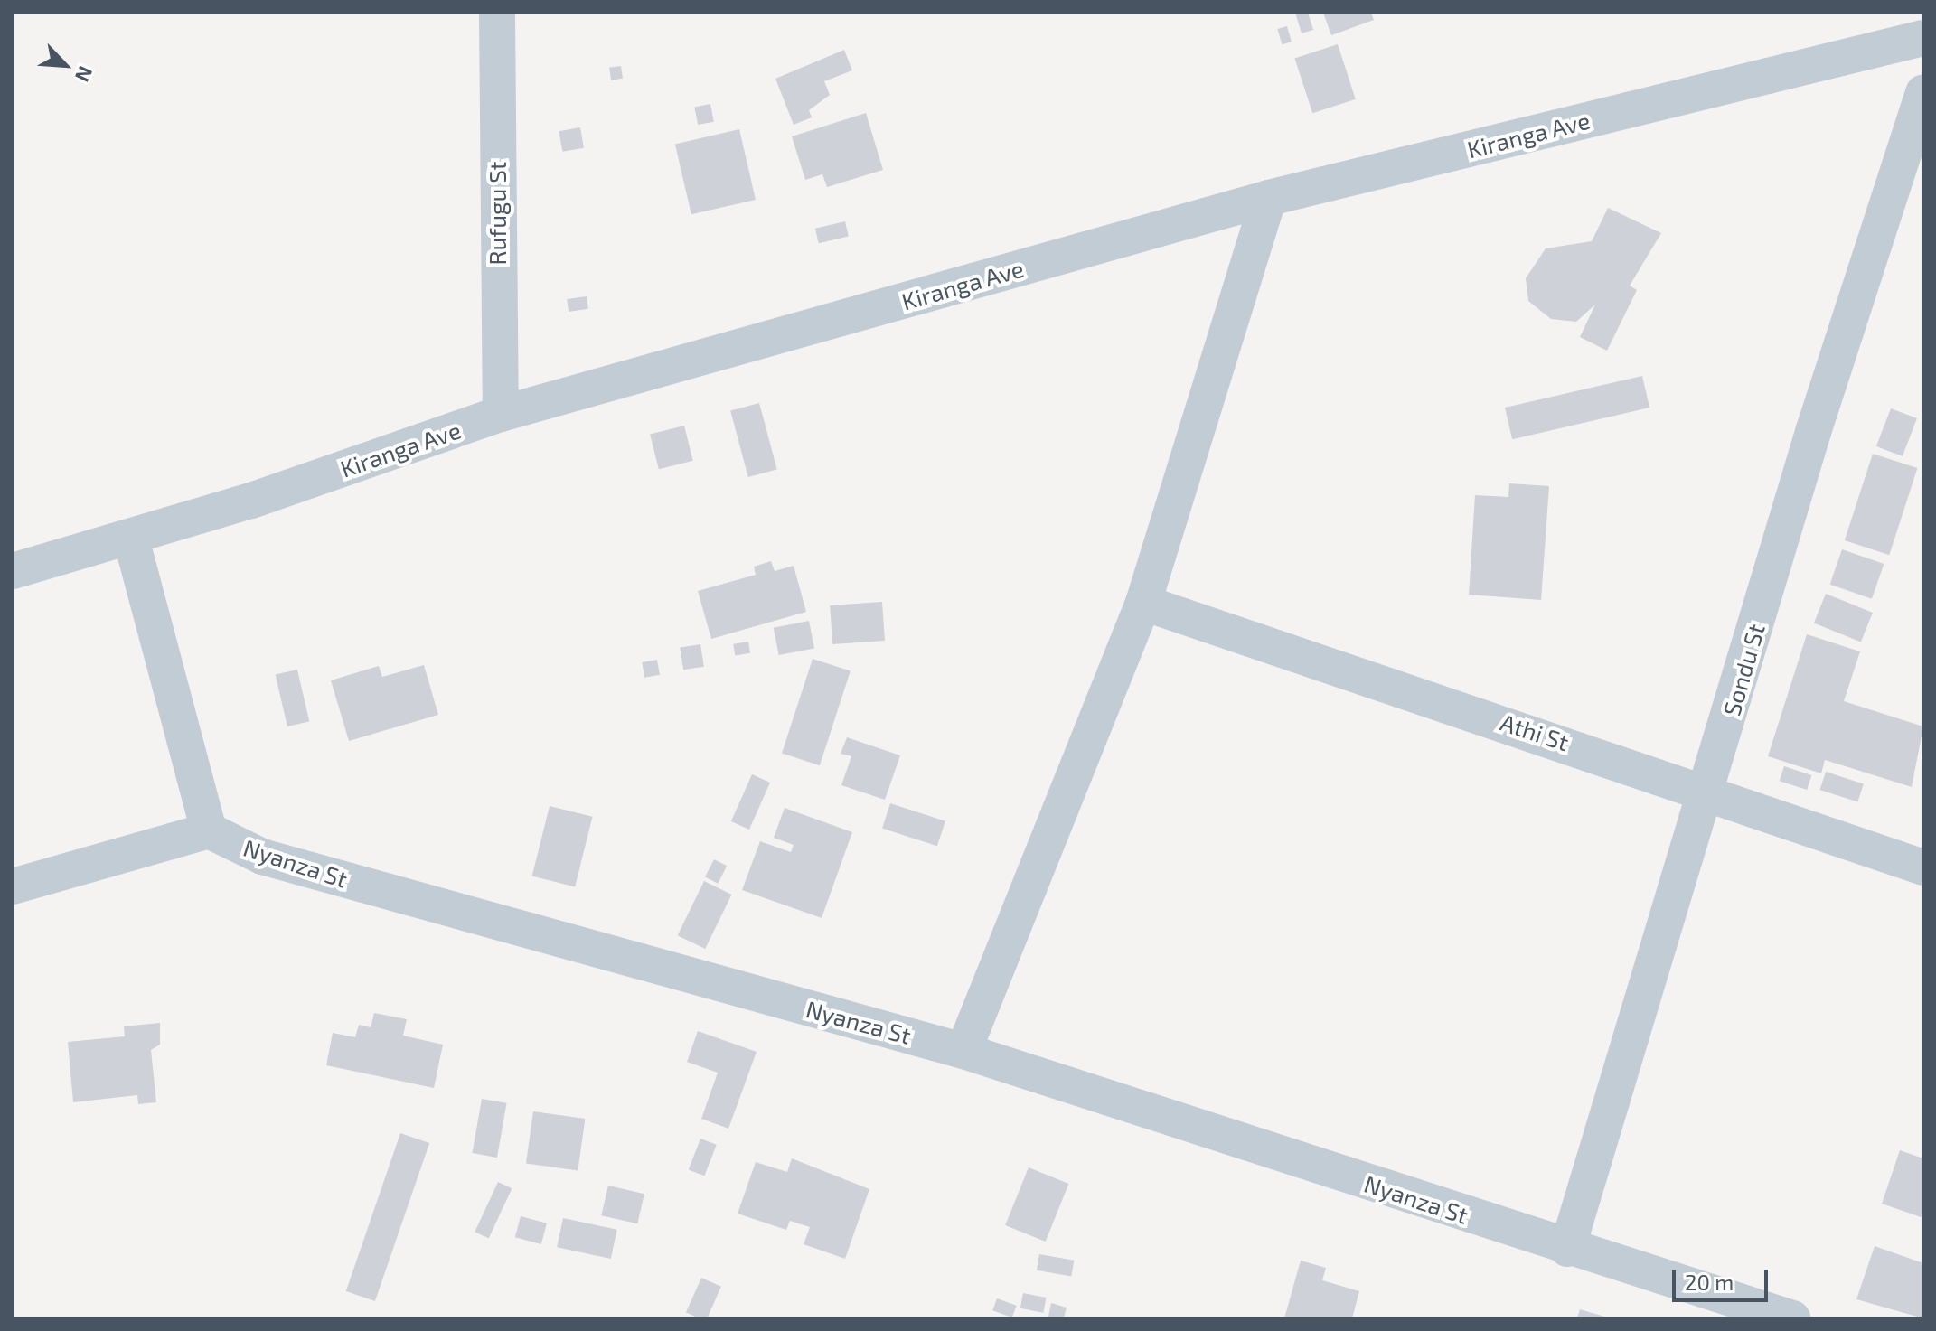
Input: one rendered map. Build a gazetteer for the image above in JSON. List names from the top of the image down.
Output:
{
  "streets": {
    "street": [
      "Kiranga Ave",
      "Rufugu St",
      "Sondu St",
      "Athi St",
      "Nyanza St"
    ]
  },
  "crossings": [
    ["Kiranga Ave", "Rufugu St"],
    ["Sondu St", "Athi St"],
    ["Sondu St", "Nyanza St"]
  ],
  "scale_bar": "20 m",
  "north": "bottom right"
}
